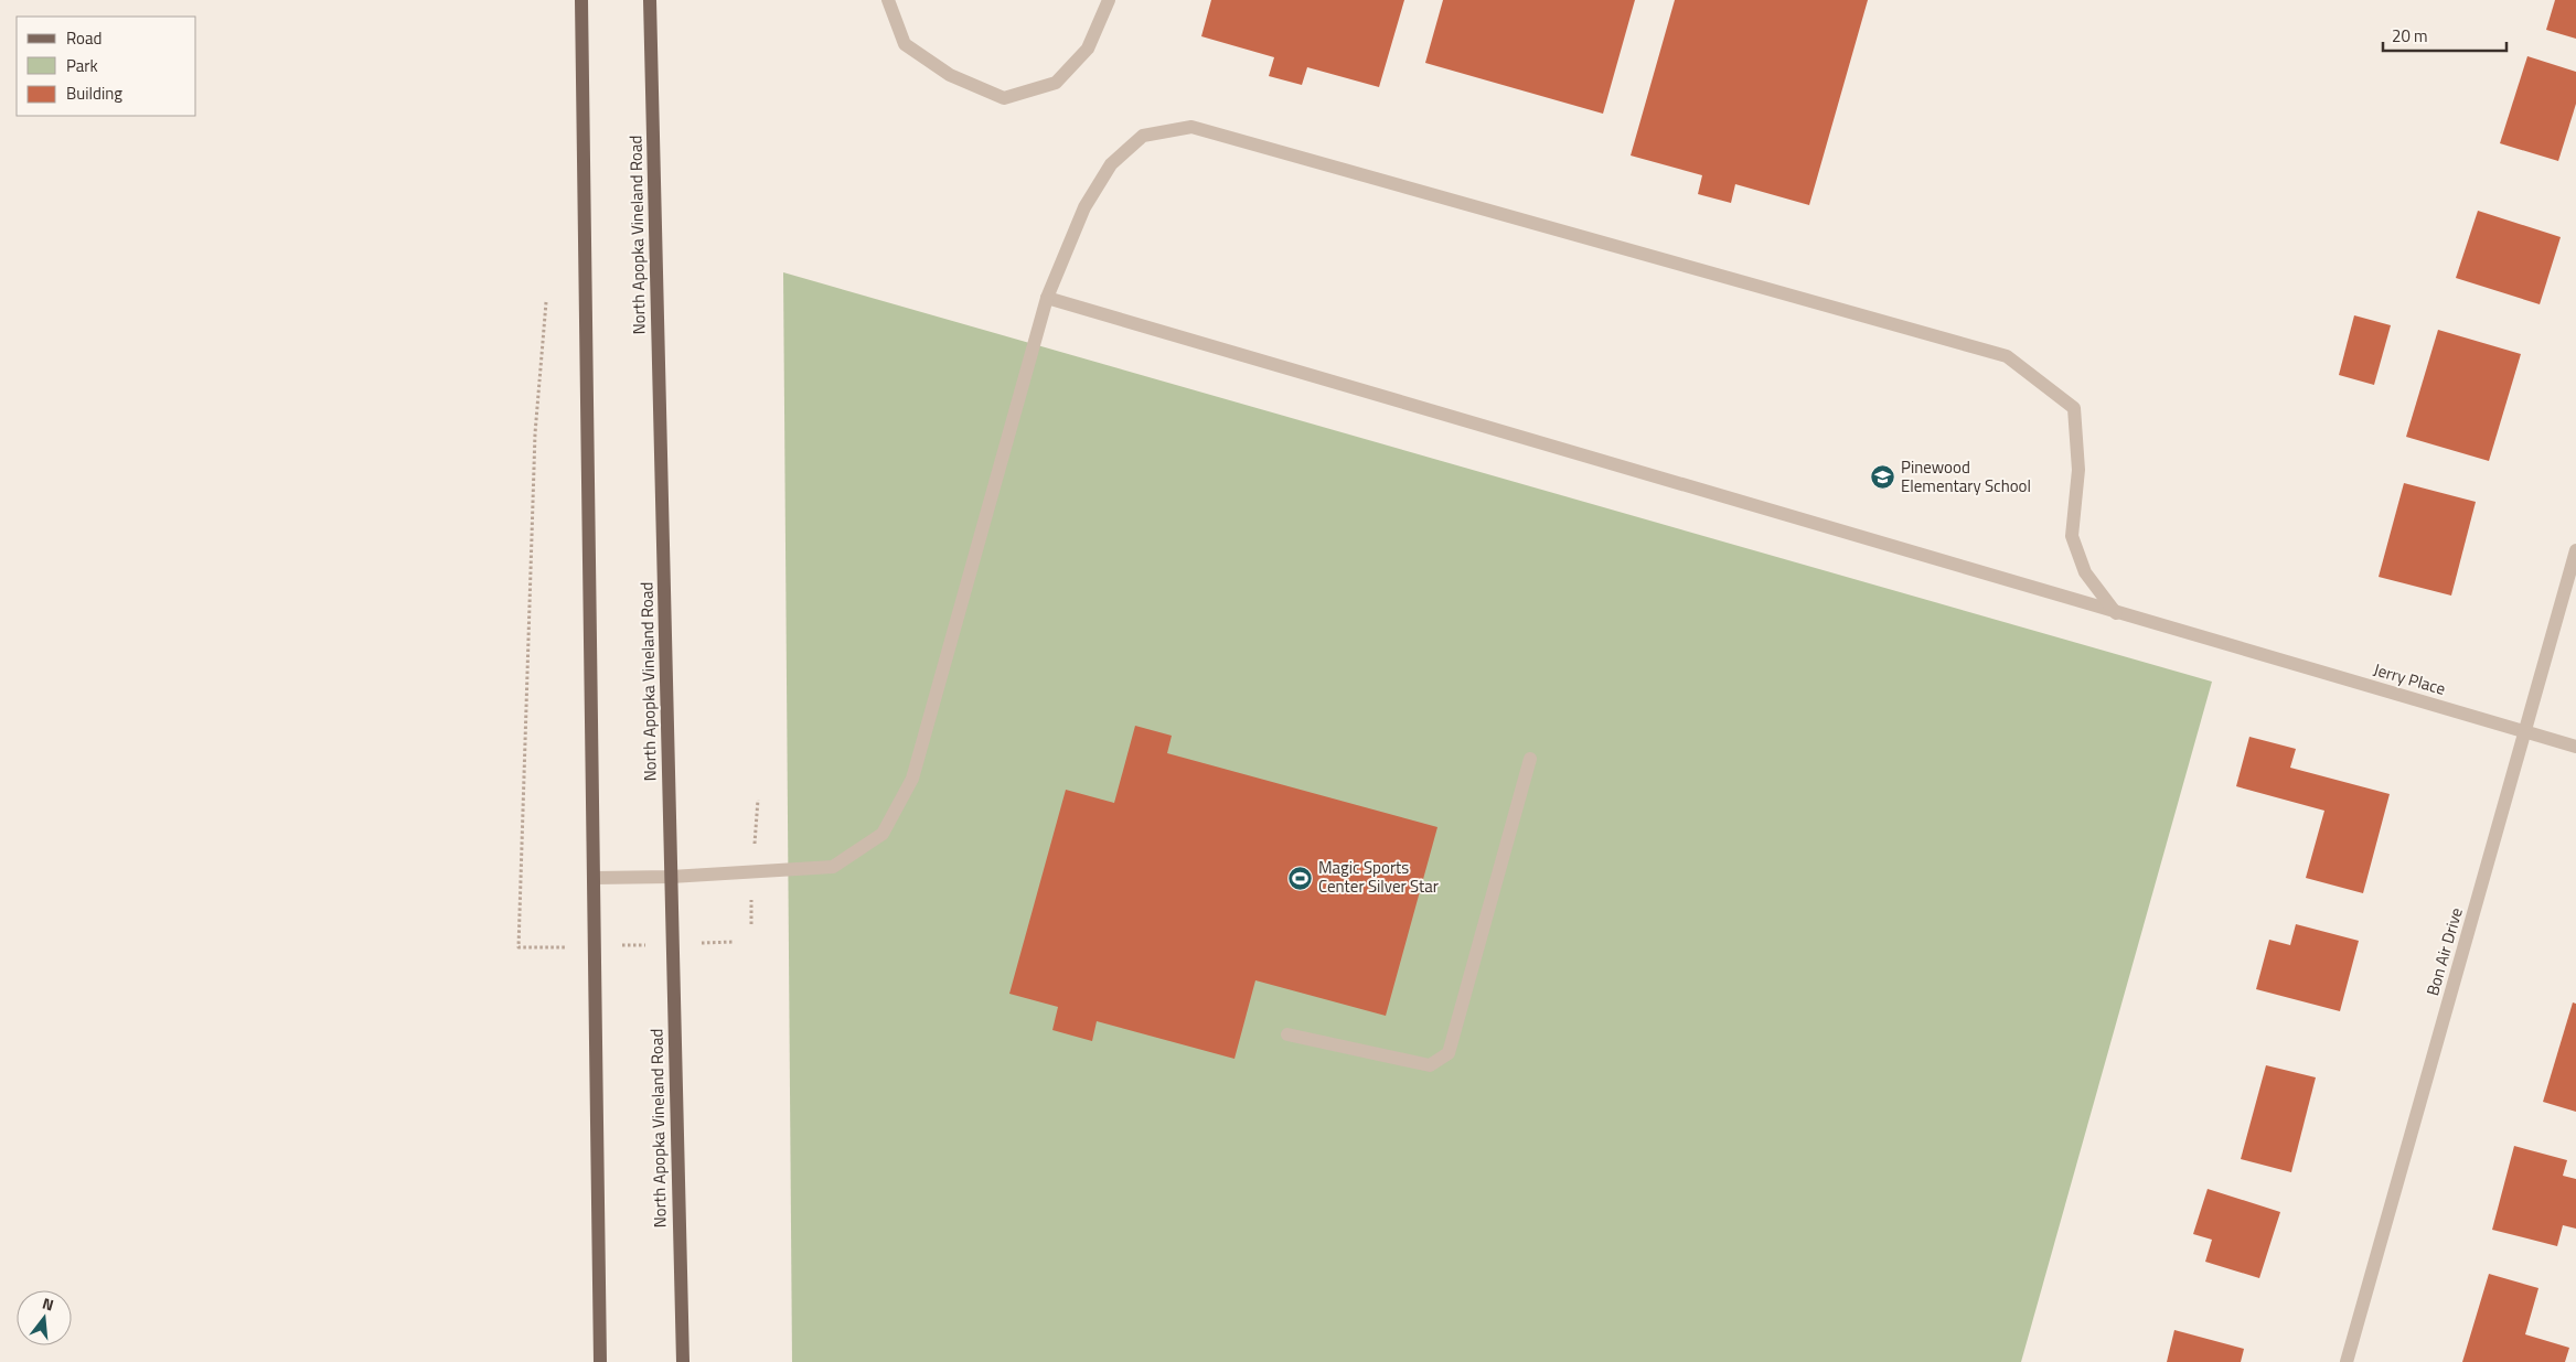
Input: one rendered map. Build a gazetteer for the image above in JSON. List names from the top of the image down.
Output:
{
  "streets": {
    "main road": ["North Apopka Vineland Road"],
    "street": ["Jerry Place", "Bon Air Drive"]
  },
  "crossings": [
    ["Jerry Place", "Bon Air Drive"]
  ],
  "places": {
    "school or university": ["Pinewood Elementary School"],
    "sports": ["Magic Sports Center Silver Star"]
  },
  "legend": ["Road", "Park", "Building"],
  "scale_bar": "20 m",
  "north": "top"
}
